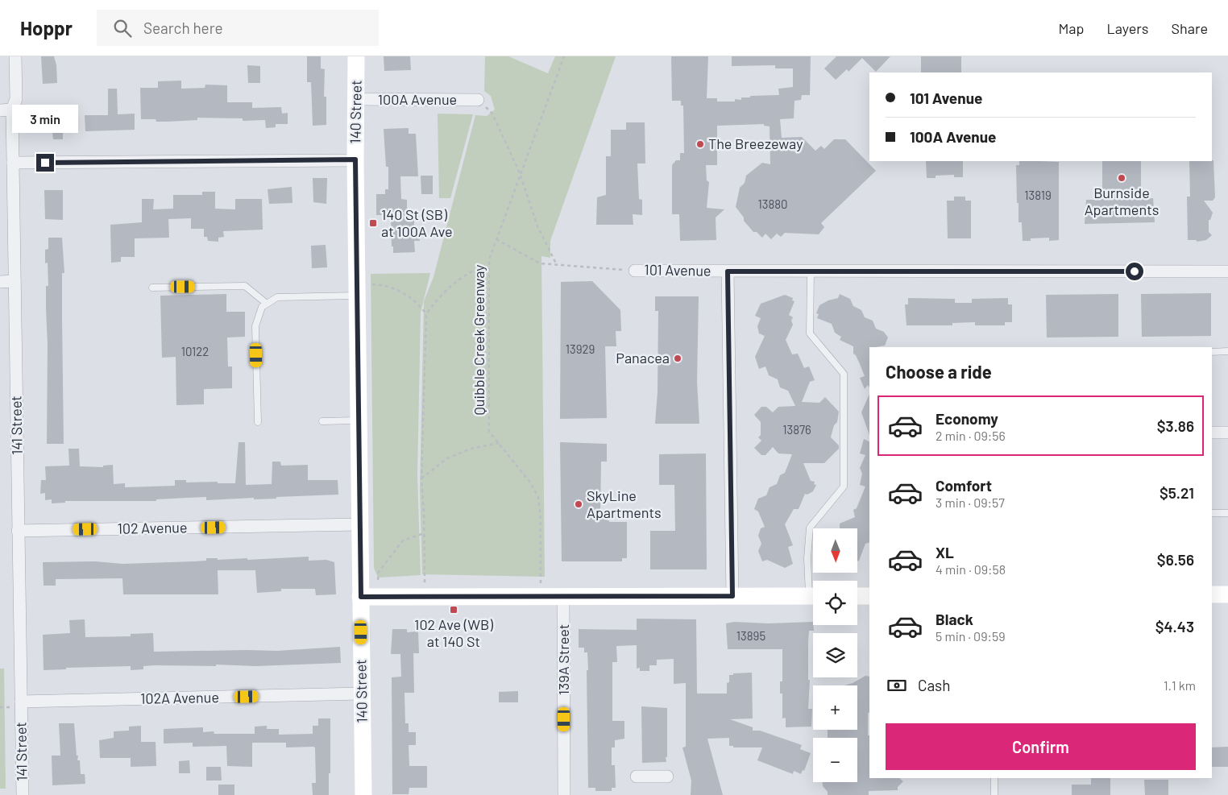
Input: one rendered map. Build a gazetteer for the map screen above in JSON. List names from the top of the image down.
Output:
{
  "streets": {
    "main road": ["140 Street"],
    "street": [
      "100A Avenue",
      "101 Avenue",
      "141 Street",
      "102 Avenue",
      "139A Street",
      "102A Avenue"
    ],
    "path": ["Quibble Creek Greenway"]
  },
  "crossings": [
    ["100A Avenue", "140 Street"],
    ["140 Street", "102 Avenue"],
    ["140 Street", "102A Avenue"],
    ["141 Street", "102 Avenue"],
    ["141 Street", "102A Avenue"]
  ],
  "places": {
    "other": [
      "The Breezeway",
      "Burnside Apartments",
      "Panacea",
      "SkyLine Apartments"
    ],
    "transit": ["140 St (SB) at 100A Ave", "102 Ave (WB) at 140 St"]
  },
  "house_numbers": [
    "13819",
    "13880",
    "13929",
    "10122",
    "13876",
    "13895"
  ],
  "north": "bottom",
  "page": {
    "header": "Hoppr",
    "search": "Search here",
    "nav": ["Map", "Layers", "Share"],
    "banner": ["101 Avenue", "100A Avenue"],
    "bubble": "3 min",
    "heading": "Choose a ride",
    "list": [
      {
        "name": "Economy",
        "note": "2 min · 09:56",
        "value": "$3.86"
      },
      {
        "name": "Comfort",
        "note": "3 min · 09:57",
        "value": "$5.21"
      },
      {
        "name": "XL",
        "note": "4 min · 09:58",
        "value": "$6.56"
      },
      {
        "name": "Black",
        "note": "5 min · 09:59",
        "value": "$4.43"
      }
    ],
    "map_buttons": ["+", "−"],
    "pay": ["Cash", "1.1 km"],
    "buttons": "Confirm"
  }
}
